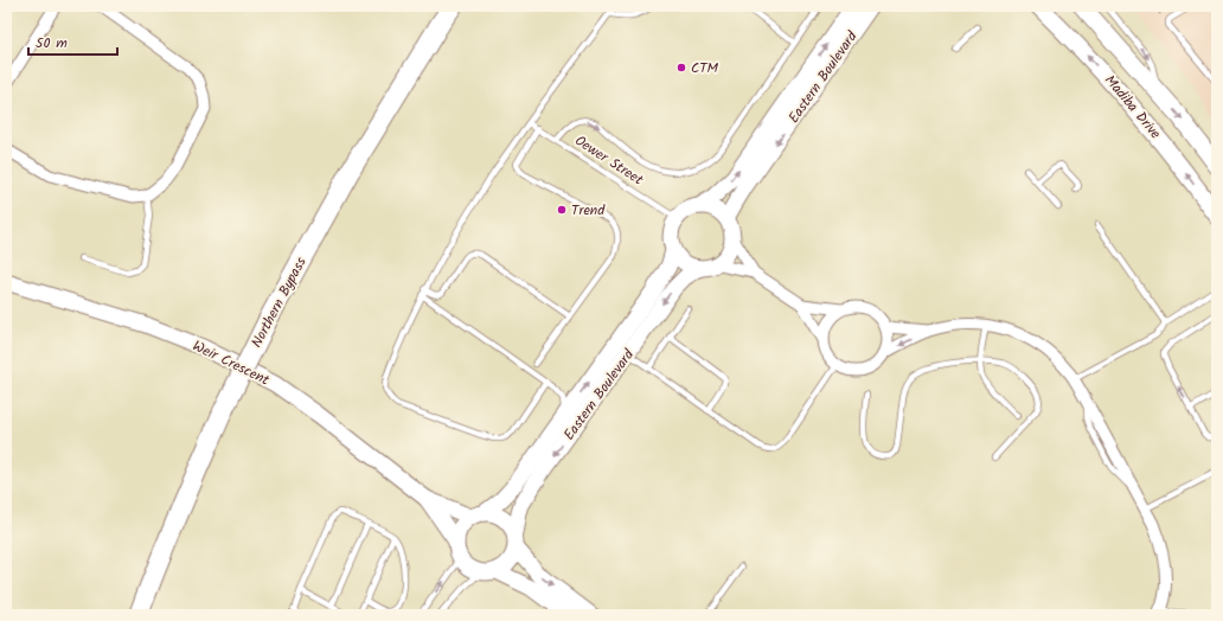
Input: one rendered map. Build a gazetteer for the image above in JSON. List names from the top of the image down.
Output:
{
  "streets": {
    "highway": ["Northern Bypass"],
    "main road": ["Madiba Drive"],
    "street": ["Eastern Boulevard", "Weir Crescent"],
    "lane": ["Oewer Street"]
  },
  "crossings": [
    ["Eastern Boulevard", "Oewer Street"]
  ],
  "places": ["CTM", "Trend"],
  "scale_bar": "50 m"
}
